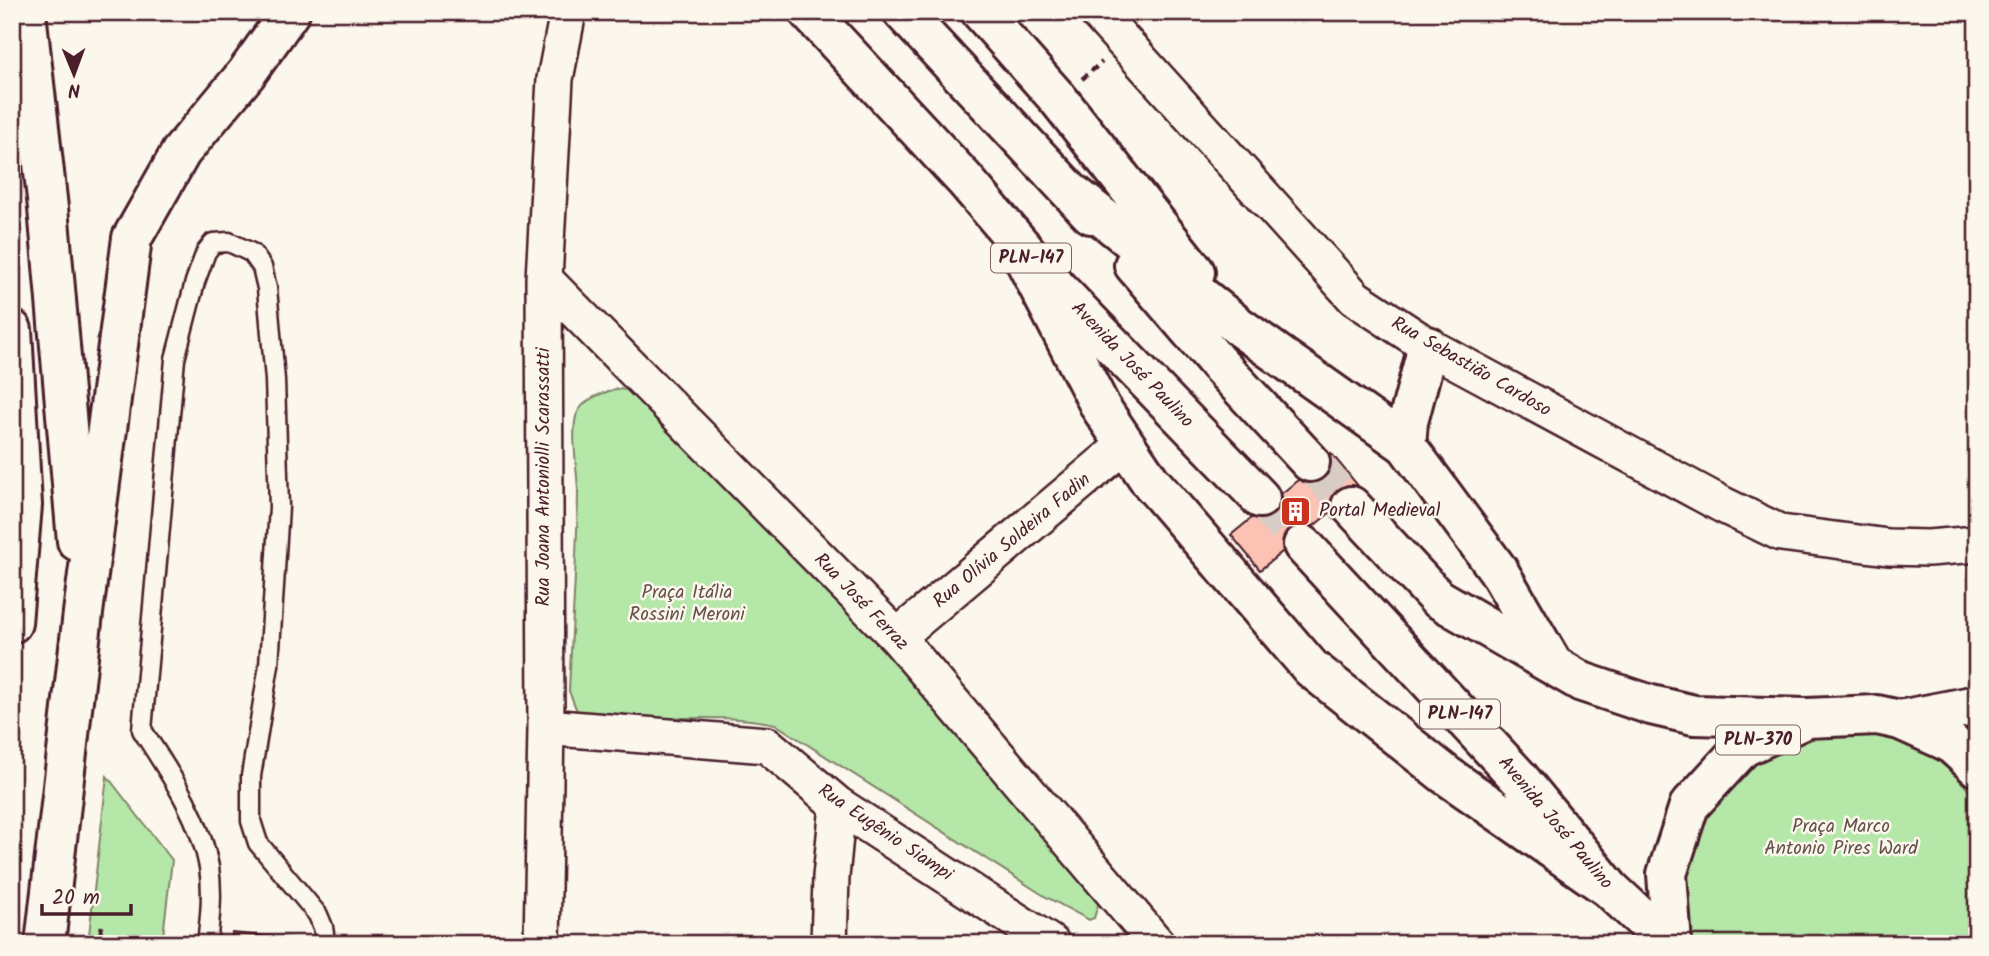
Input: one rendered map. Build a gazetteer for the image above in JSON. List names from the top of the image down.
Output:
{
  "streets": {
    "main road": ["PLN-147", "Avenida José Paulino", "PLN-370"],
    "street": [
      "Rua Sebastião Cardoso",
      "Rua Joana Antoniolli Scarassatti",
      "Rua Olívia Soldeira Fadin",
      "Rua José Ferraz",
      "Rua Eugênio Siampi"
    ]
  },
  "crossings": [
    ["Avenida José Paulino", "PLN-370"],
    ["Rua Joana Antoniolli Scarassatti", "Rua José Ferraz"],
    ["Rua Joana Antoniolli Scarassatti", "Rua Eugênio Siampi"],
    ["Rua Olívia Soldeira Fadin", "Rua José Ferraz"]
  ],
  "parks": ["Praça Itália Rossini Meroni", "Praça Marco Antonio Pires Ward"],
  "places": {
    "building": ["Portal Medieval"]
  },
  "scale_bar": "20 m",
  "north": "bottom"
}
